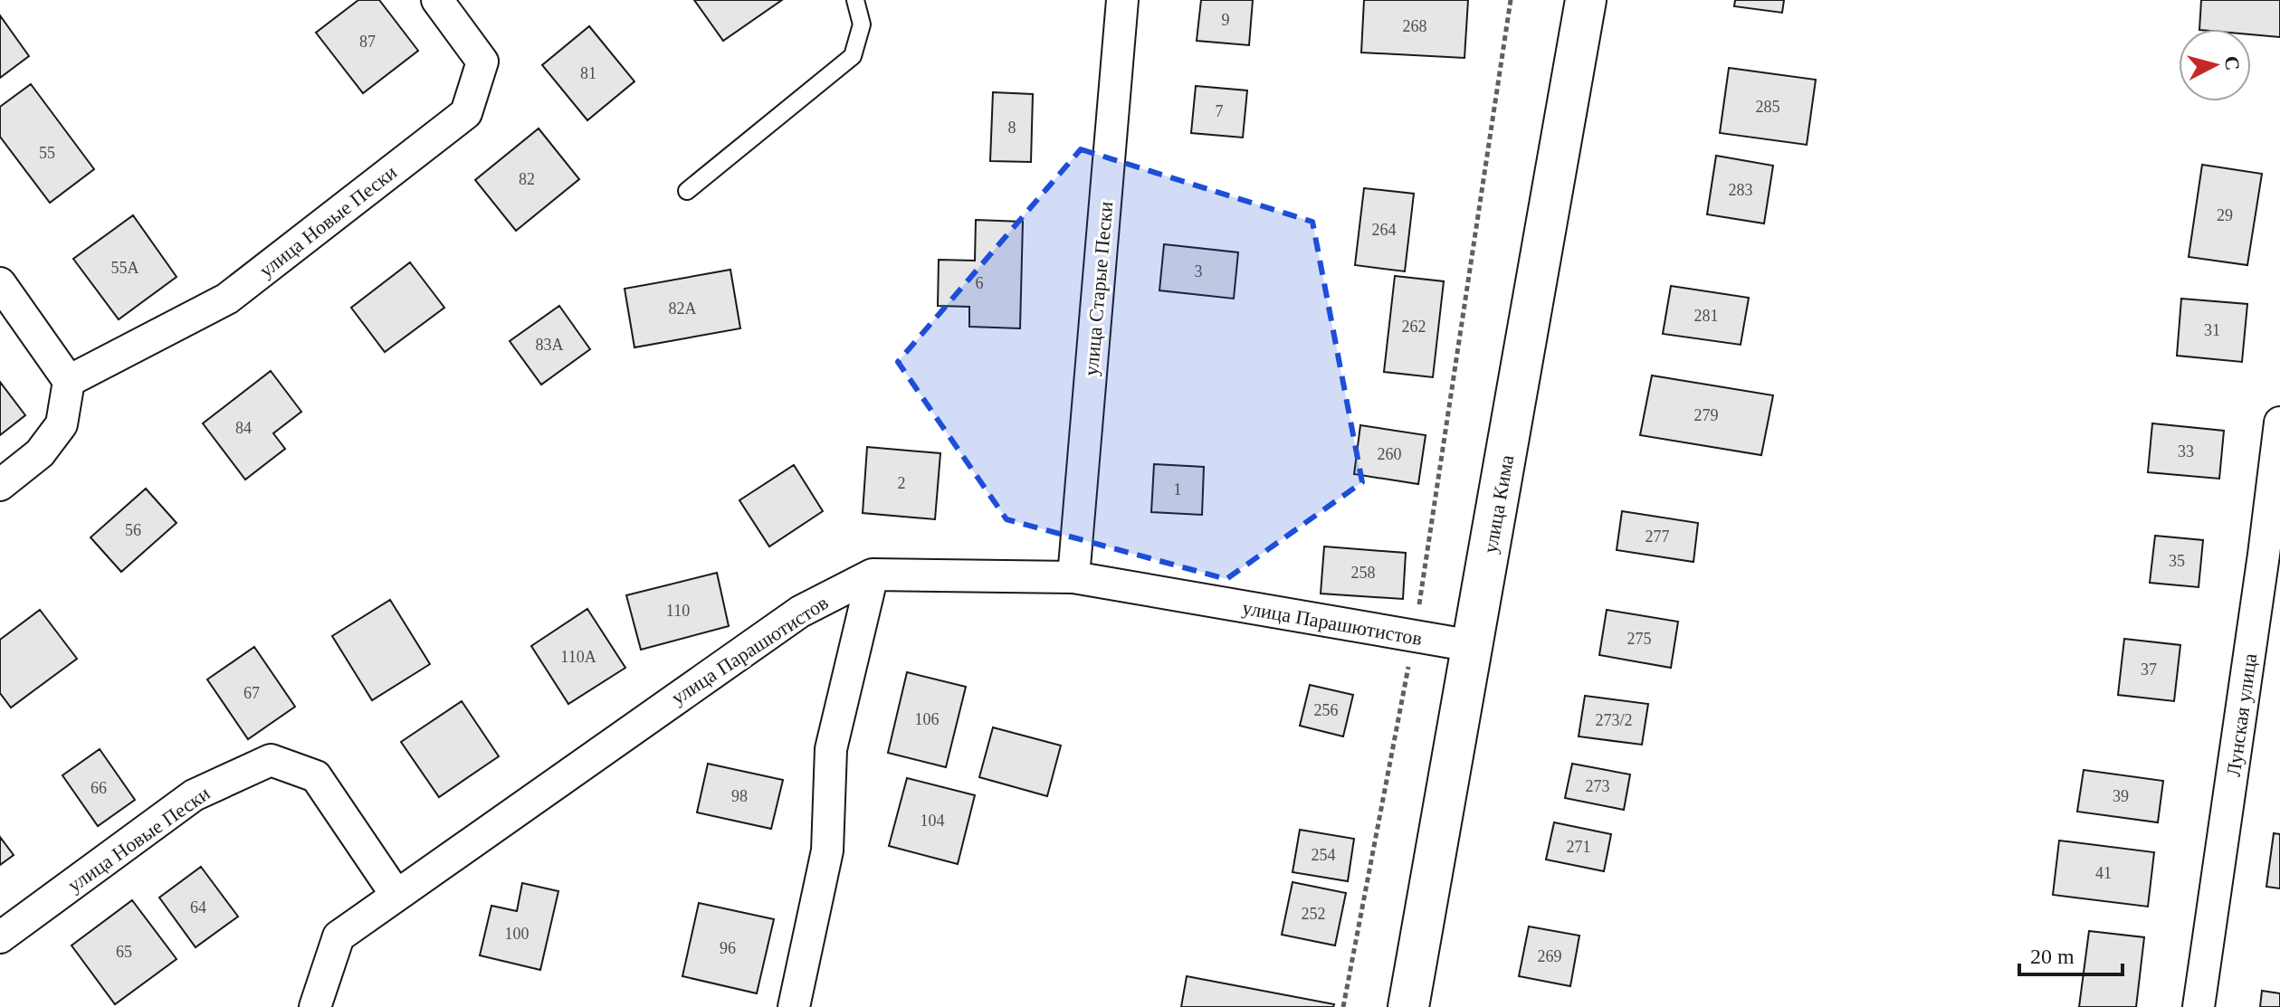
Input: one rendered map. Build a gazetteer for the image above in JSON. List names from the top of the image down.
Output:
{
  "streets": {
    "main road": ["улица Кима"],
    "street": [
      "улица Новые Пески",
      "улица Старые Пески",
      "улица Парашютистов",
      "Лунская улица"
    ]
  },
  "crossings": [
    ["улица Новые Пески", "улица Парашютистов"],
    ["улица Старые Пески", "улица Парашютистов"],
    ["улица Кима", "улица Парашютистов"]
  ],
  "house_numbers": [
    "9",
    "268",
    "87",
    "81",
    "285",
    "7",
    "8",
    "55",
    "82",
    "283",
    "29",
    "264",
    "55А",
    "3",
    "6",
    "82А",
    "281",
    "262",
    "31",
    "83А",
    "279",
    "84",
    "33",
    "260",
    "2",
    "1",
    "56",
    "277",
    "35",
    "258",
    "110",
    "275",
    "110А",
    "37",
    "67",
    "256",
    "106",
    "273/2",
    "273",
    "66",
    "98",
    "39",
    "104",
    "271",
    "254",
    "41",
    "64",
    "252",
    "100",
    "96",
    "65",
    "269"
  ],
  "scale_bar": "20 m",
  "north": "right"
}
